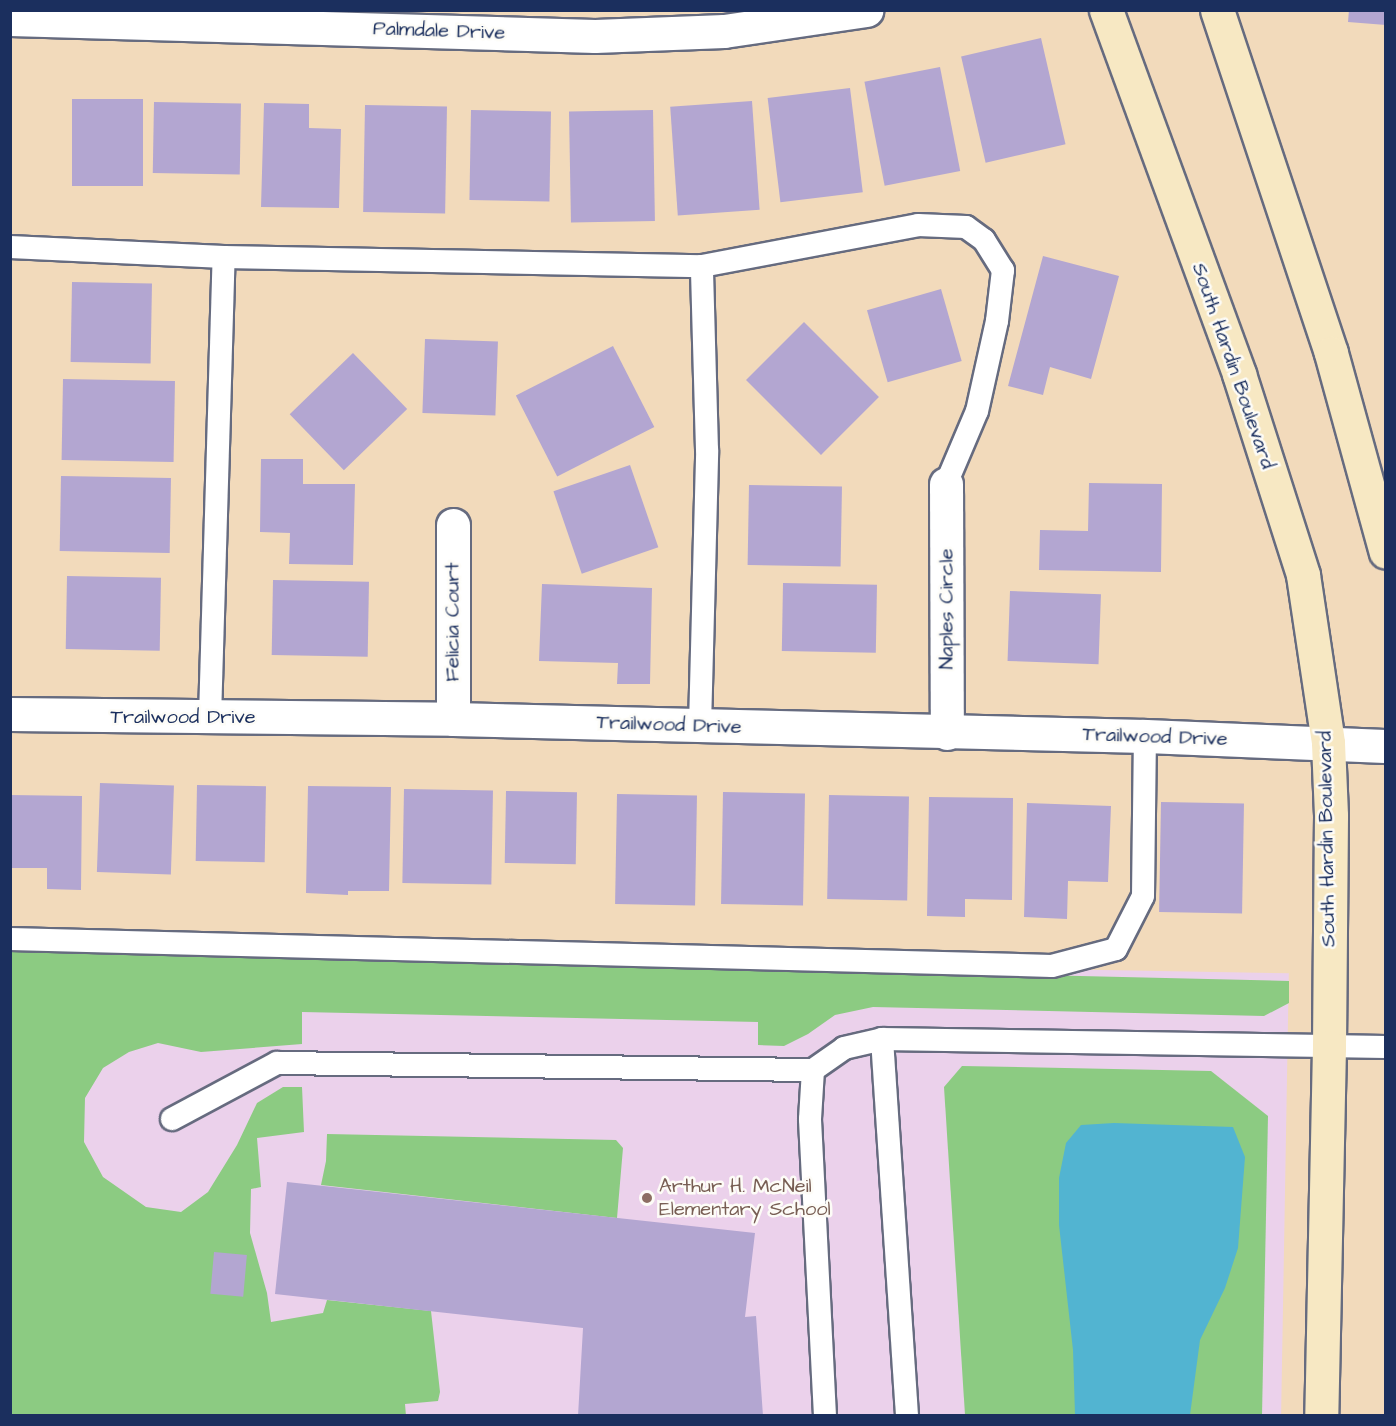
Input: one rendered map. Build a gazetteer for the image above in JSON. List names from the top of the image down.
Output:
{
  "streets": {
    "main road": ["South Hardin Boulevard"],
    "street": [
      "Palmdale Drive",
      "Naples Circle",
      "Felicia Court",
      "Trailwood Drive"
    ]
  },
  "crossings": [
    ["South Hardin Boulevard", "Trailwood Drive"],
    ["Naples Circle", "Trailwood Drive"],
    ["Felicia Court", "Trailwood Drive"]
  ],
  "places": ["Arthur H. McNeil Elementary School"]
}
